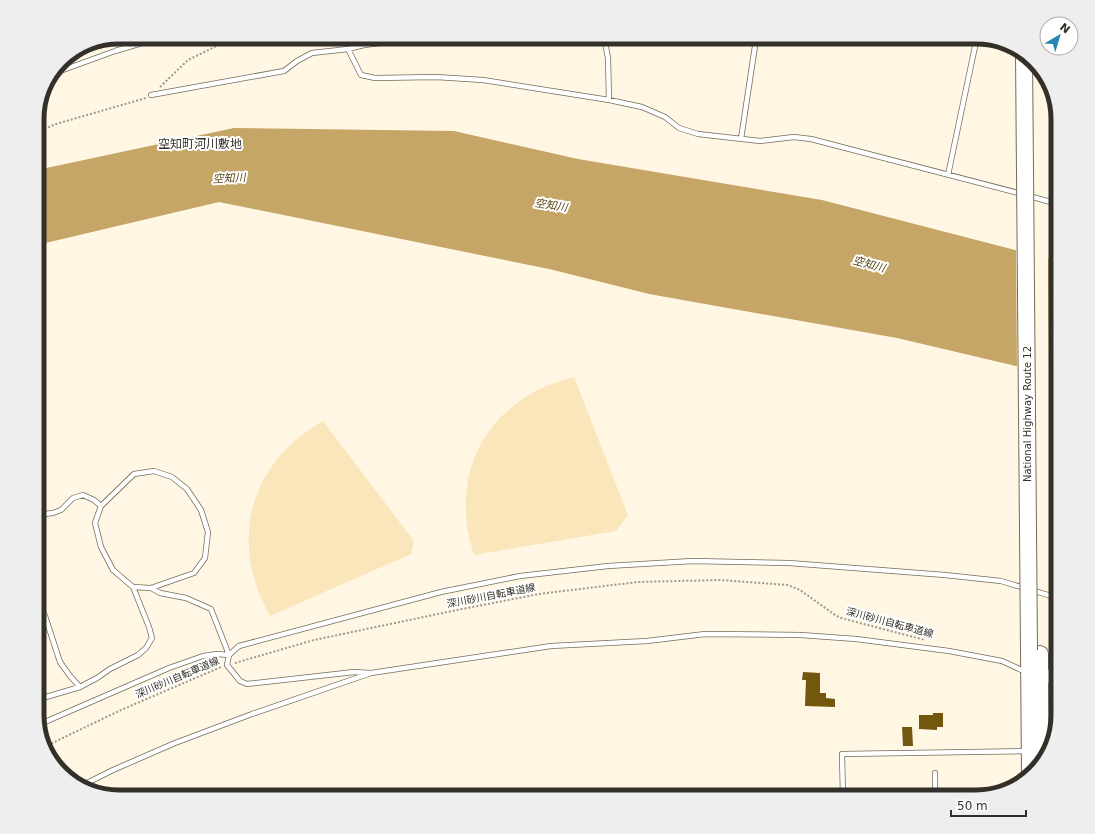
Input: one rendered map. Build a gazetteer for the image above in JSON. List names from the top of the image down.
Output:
{
  "streets": {
    "highway": ["National Highway Route 12"],
    "path": ["深川砂川自転車道線"]
  },
  "districts": ["空知町河川敷地"],
  "water": ["空知川"],
  "scale_bar": "50 m",
  "north": "top right"
}
